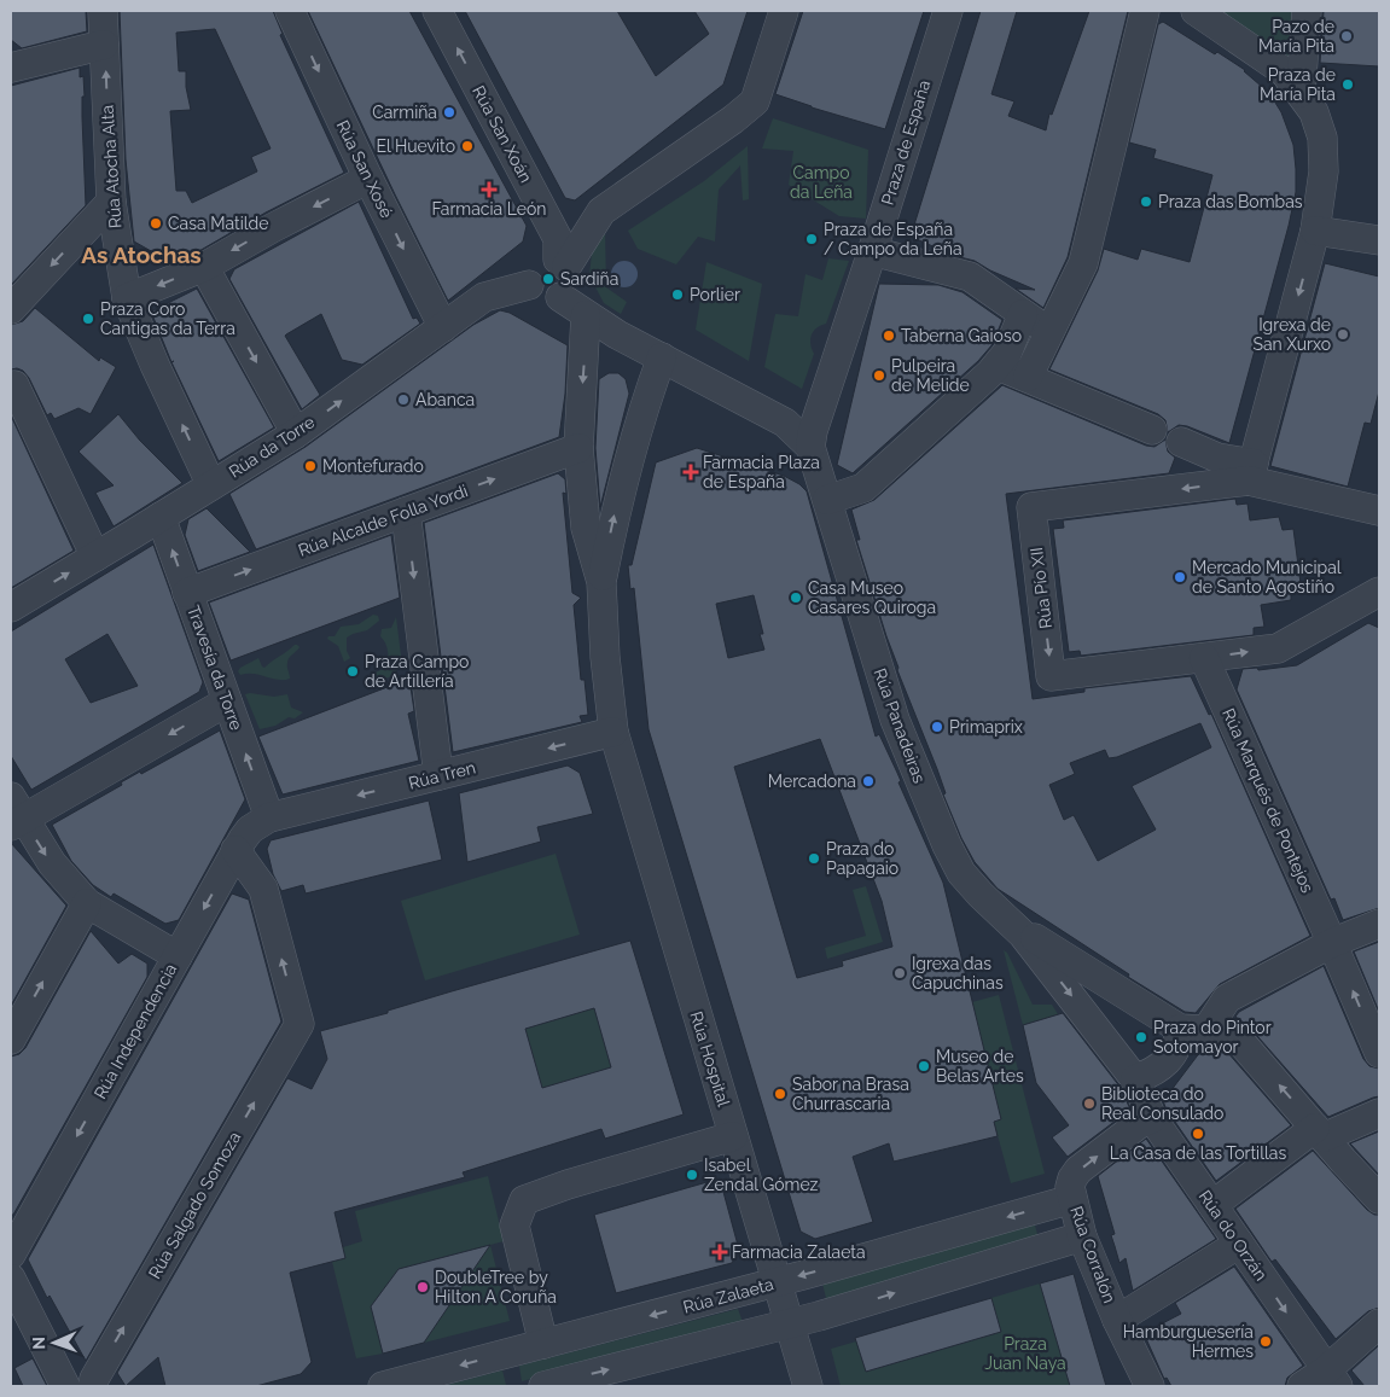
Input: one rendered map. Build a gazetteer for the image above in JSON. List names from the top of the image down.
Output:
{
  "streets": {
    "street": [
      "Rúa San Xoán",
      "Praza de España",
      "Rúa Atocha Alta",
      "Rúa San Xosé",
      "Rúa da Torre",
      "Rúa Alcalde Folla Yordi",
      "Rúa Pío XII",
      "Travesía da Torre",
      "Rúa Panadeiras",
      "Rúa Tren",
      "Rúa Marqués de Pontejos",
      "Rúa Independencia",
      "Rúa Hospital",
      "Rúa Salgado Somoza",
      "Rúa do Orzán",
      "Rúa Corralón",
      "Rúa Zalaeta"
    ]
  },
  "crossings": [
    ["Rúa San Xoán", "Praza de España"],
    ["Rúa San Xoán", "Rúa da Torre"],
    ["Praza de España", "Rúa da Torre"],
    ["Praza de España", "Rúa Panadeiras"],
    ["Rúa Atocha Alta", "Rúa da Torre"],
    ["Rúa San Xosé", "Rúa da Torre"],
    ["Rúa da Torre", "Travesía da Torre"],
    ["Rúa Alcalde Folla Yordi", "Travesía da Torre"],
    ["Rúa Pío XII", "Rúa Marqués de Pontejos"],
    ["Travesía da Torre", "Rúa Tren"],
    ["Travesía da Torre", "Rúa Independencia"],
    ["Rúa Panadeiras", "Rúa do Orzán"],
    ["Rúa Tren", "Rúa Independencia"],
    ["Rúa Tren", "Rúa Hospital"],
    ["Rúa Independencia", "Rúa Salgado Somoza"],
    ["Rúa Hospital", "Rúa Zalaeta"],
    ["Rúa do Orzán", "Rúa Corralón"],
    ["Rúa Corralón", "Rúa Zalaeta"]
  ],
  "one_way": [
    "Rúa San Xoán",
    "Rúa Alcalde Folla Yordi",
    "Rúa Tren",
    "Rúa Salgado Somoza",
    "Rúa do Orzán"
  ],
  "districts": ["As Atochas"],
  "parks": ["Campo da Leña", "Praza Juan Naya"],
  "places": {
    "other": [
      "Pazo de María Pita",
      "Praza de María Pita",
      "Carmiña",
      "El Huevito",
      "Praza das Bombas",
      "Casa Matilde",
      "Praza de España / Campo da Leña",
      "Sardiña",
      "Porlier",
      "Praza Coro Cantigas da Terra",
      "Igrexa de San Xurxo",
      "Taberna Gaioso",
      "Pulpeira de Melide",
      "Abanca",
      "Montefurado",
      "Mercado Municipal de Santo Agostiño",
      "Casa Museo Casares Quiroga",
      "Praza Campo de Artillería",
      "Primaprix",
      "Mercadona",
      "Praza do Papagaio",
      "Igrexa das Capuchinas",
      "Praza do Pintor Sotomayor",
      "Museo de Belas Artes",
      "Sabor na Brasa Churrascaria",
      "Biblioteca do Real Consulado",
      "La Casa de las Tortillas",
      "Isabel Zendal Gómez",
      "DoubleTree by Hilton A Coruña",
      "Hamburguesería Hermes"
    ],
    "health": ["Farmacia León", "Farmacia Plaza de España", "Farmacia Zalaeta"]
  },
  "north": "left"
}
